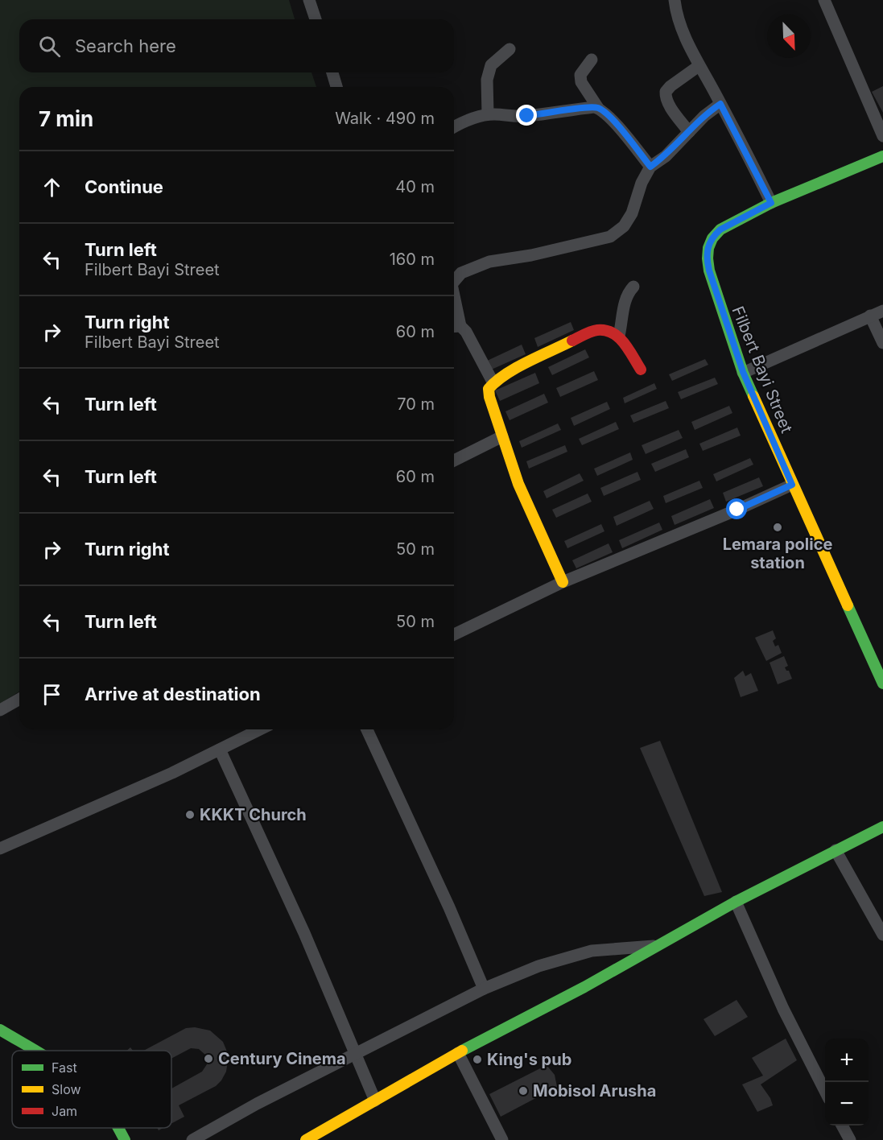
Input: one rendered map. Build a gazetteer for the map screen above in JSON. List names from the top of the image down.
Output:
{
  "streets": {
    "street": ["Filbert Bayi Street"]
  },
  "places": [
    "Lemara police station",
    "KKKT Church",
    "Century Cinema",
    "King's pub",
    "Mobisol Arusha"
  ],
  "legend": ["Fast", "Slow", "Jam"],
  "north": "bottom right",
  "page": {
    "search": "Search here",
    "heading": ["7 min", "Walk · 490 m"],
    "list": [
      ["Continue", "40 m"],
      ["Turn left", "Filbert Bayi Street", "160 m"],
      ["Turn right", "Filbert Bayi Street", "60 m"],
      ["Turn left", "70 m"],
      ["Turn left", "60 m"],
      ["Turn right", "50 m"],
      ["Turn left", "50 m"],
      "Arrive at destination"
    ],
    "map_buttons": ["+", "−"]
  }
}
